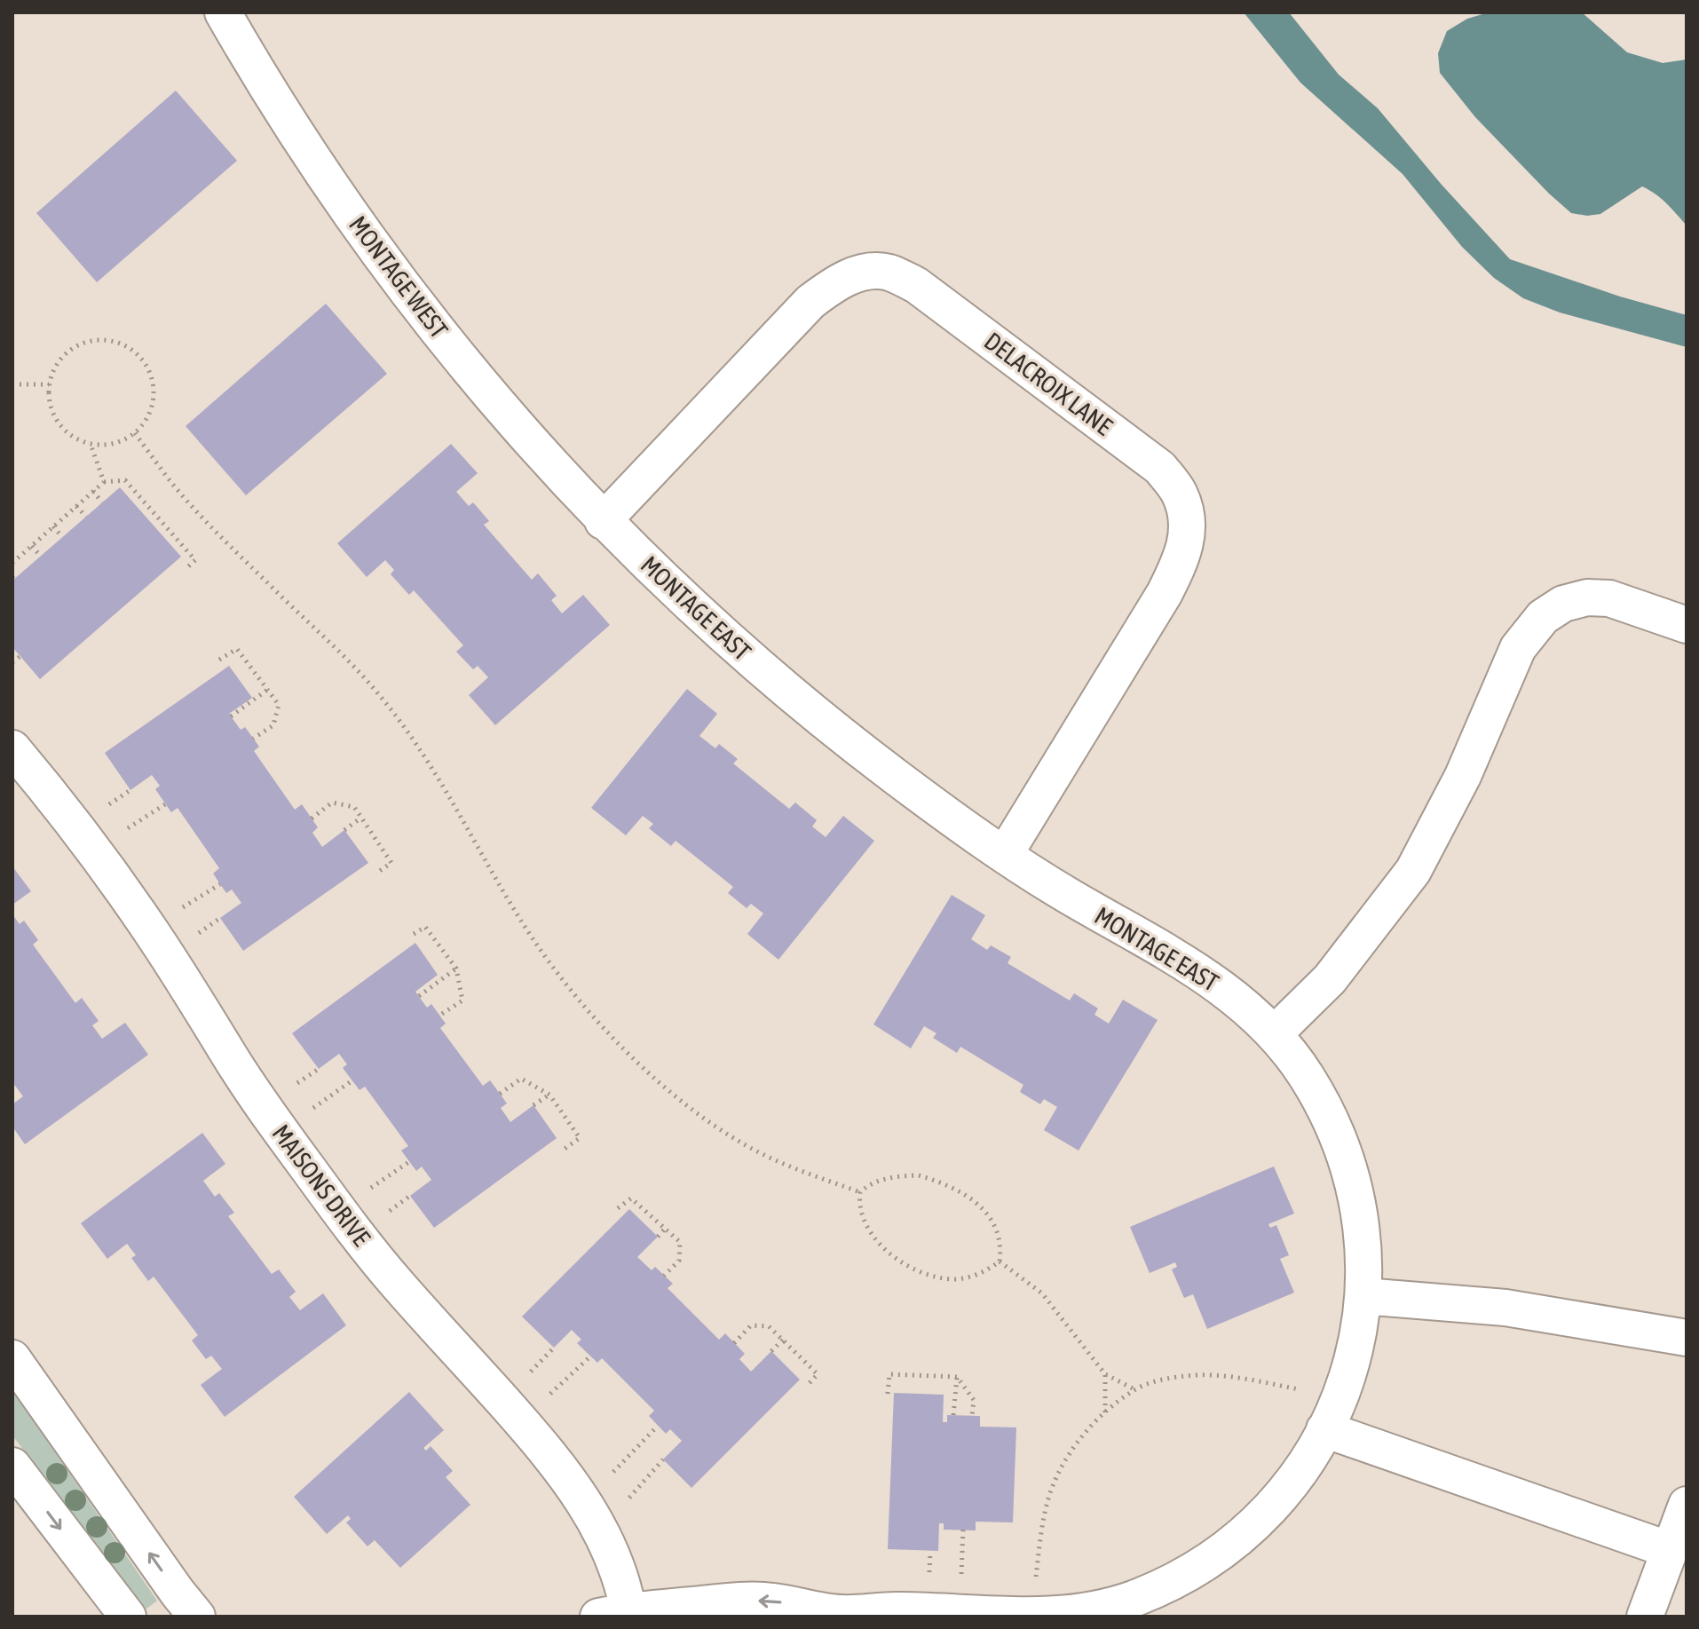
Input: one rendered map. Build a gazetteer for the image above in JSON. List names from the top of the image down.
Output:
{
  "streets": {
    "street": [
      "MONTAGE WEST",
      "DELACROIX LANE",
      "MONTAGE EAST",
      "MAISONS DRIVE"
    ]
  },
  "crossings": [
    ["MONTAGE WEST", "DELACROIX LANE"],
    ["MONTAGE WEST", "MONTAGE EAST"],
    ["DELACROIX LANE", "MONTAGE EAST"],
    ["MONTAGE EAST", "MAISONS DRIVE"]
  ]
}
